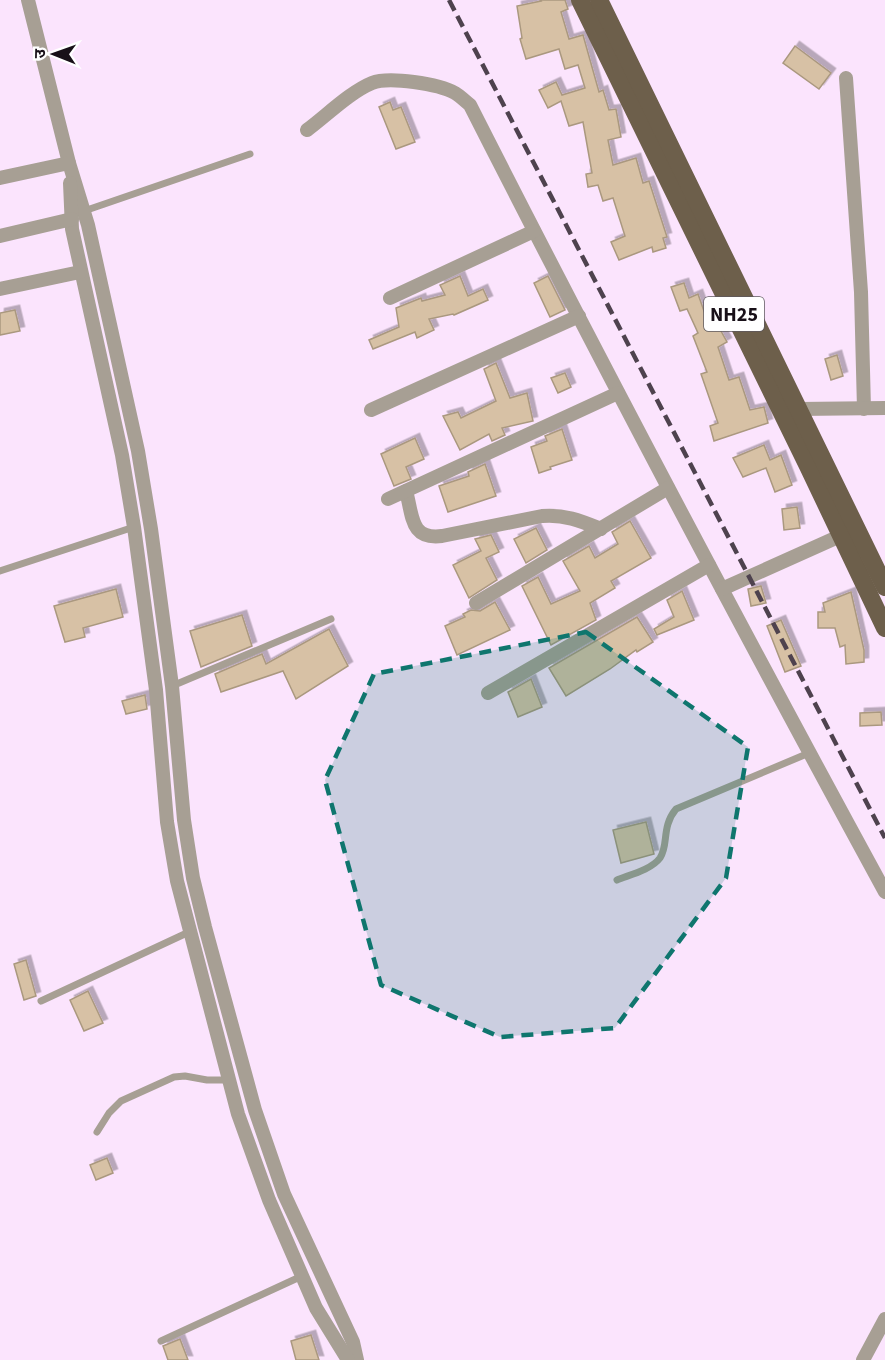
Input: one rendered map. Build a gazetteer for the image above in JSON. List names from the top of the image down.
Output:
{
  "streets": {
    "main road": ["NH25"]
  },
  "north": "left"
}
